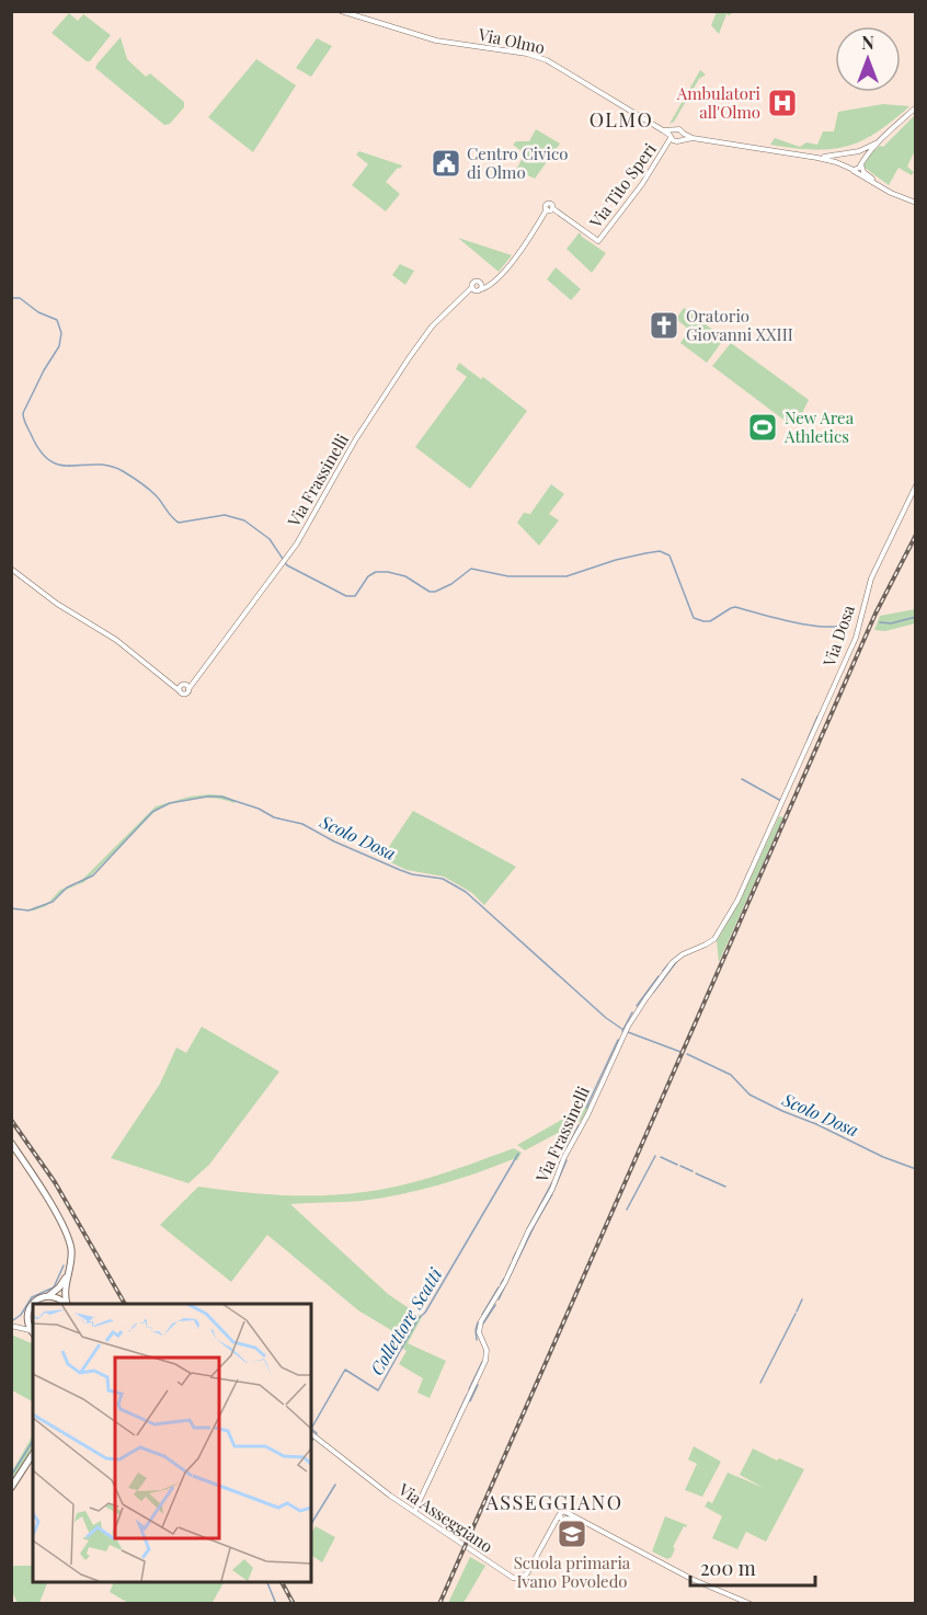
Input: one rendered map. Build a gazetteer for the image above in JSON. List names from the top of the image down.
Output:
{
  "streets": {
    "street": [
      "Via Olmo",
      "Via Tito Speri",
      "Via Frassinelli",
      "Via Dosa",
      "Via Asseggiano"
    ]
  },
  "crossings": [
    ["Via Olmo", "Via Tito Speri"],
    ["Via Tito Speri", "Via Frassinelli"],
    ["Via Frassinelli", "Via Dosa"],
    ["Via Frassinelli", "Via Asseggiano"]
  ],
  "districts": ["OLMO", "ASSEGGIANO"],
  "water": ["Scolo Dosa", "Collettore Scatti"],
  "places": {
    "hospital": ["Ambulatori all'Olmo"],
    "public building": ["Centro Civico di Olmo"],
    "church": ["Oratorio Giovanni XXIII"],
    "sports": ["New Area Athletics"],
    "school or university": ["Scuola primaria Ivano Povoledo"]
  },
  "scale_bar": "200 m",
  "north": "top"
}
